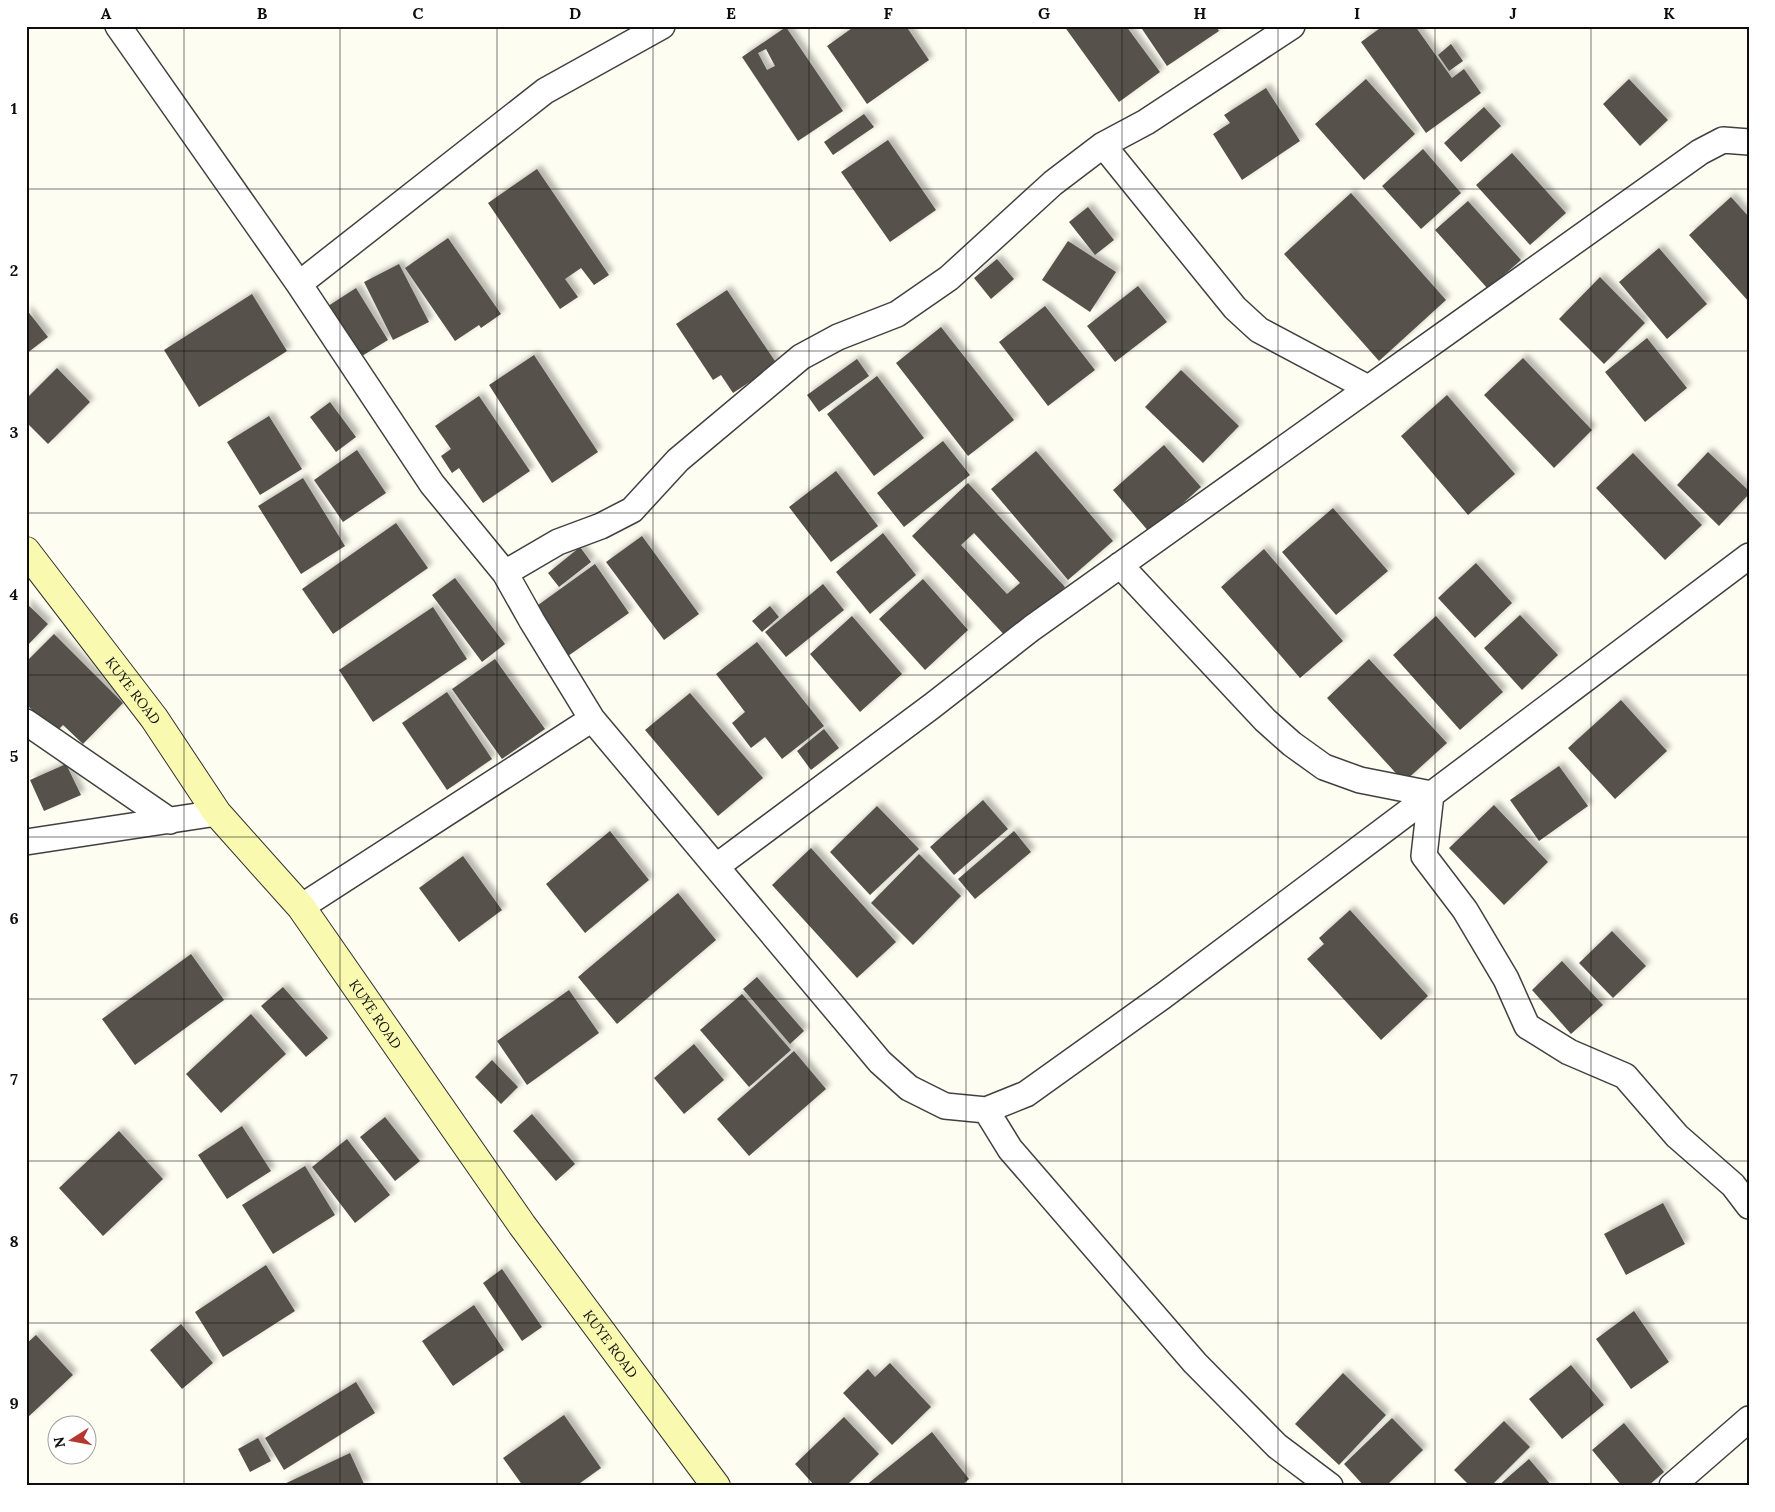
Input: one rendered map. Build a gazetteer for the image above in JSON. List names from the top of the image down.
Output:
{
  "streets": {
    "street": ["KUYE ROAD"]
  },
  "north": "left",
  "grid": {
    "columns": [
      "A",
      "B",
      "C",
      "D",
      "E",
      "F",
      "G",
      "H",
      "I",
      "J",
      "K"
    ],
    "rows": [
      "1",
      "2",
      "3",
      "4",
      "5",
      "6",
      "7",
      "8",
      "9"
    ]
  }
}
